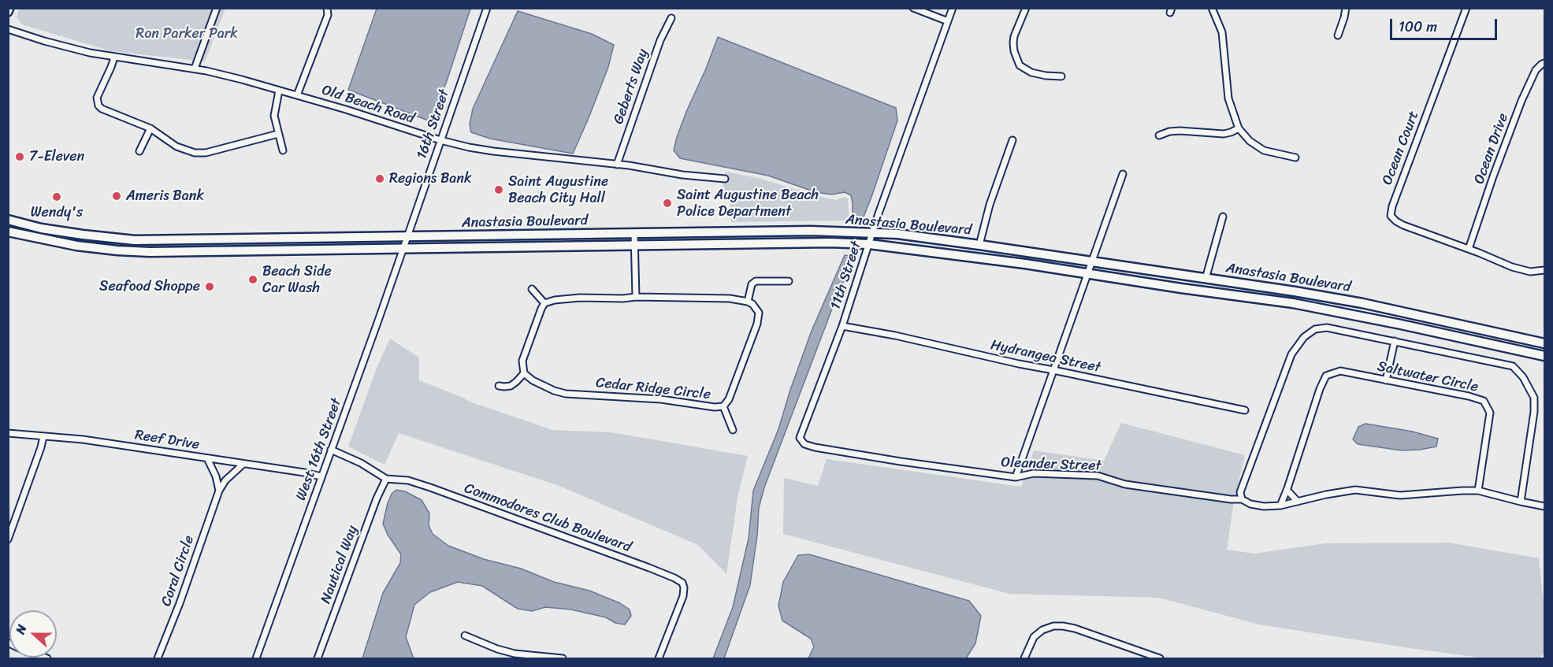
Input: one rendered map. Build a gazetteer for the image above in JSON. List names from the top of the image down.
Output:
{
  "streets": {
    "main road": ["Anastasia Boulevard"],
    "street": [
      "Geberts Way",
      "Old Beach Road",
      "16th Street",
      "Ocean Court",
      "Ocean Drive",
      "11th Street",
      "Hydrangea Street",
      "Saltwater Circle",
      "Cedar Ridge Circle",
      "Reef Drive",
      "West 16th Street",
      "Oleander Street",
      "Commodores Club Boulevard",
      "Nautical Way",
      "Coral Circle"
    ]
  },
  "crossings": [
    ["Geberts Way", "Old Beach Road"],
    ["Old Beach Road", "16th Street"],
    ["16th Street", "Anastasia Boulevard"],
    ["16th Street", "West 16th Street"],
    ["Ocean Court", "Ocean Drive"],
    ["Anastasia Boulevard", "11th Street"],
    ["Anastasia Boulevard", "West 16th Street"],
    ["11th Street", "Hydrangea Street"],
    ["11th Street", "Oleander Street"],
    ["Saltwater Circle", "Oleander Street"],
    ["Reef Drive", "West 16th Street"],
    ["Reef Drive", "Coral Circle"],
    ["West 16th Street", "Commodores Club Boulevard"],
    ["Commodores Club Boulevard", "Nautical Way"]
  ],
  "parks": ["Ron Parker Park"],
  "places": [
    "7-Eleven",
    "Regions Bank",
    "Saint Augustine Beach City Hall",
    "Ameris Bank",
    "Wendy's",
    "Saint Augustine Beach Police Department",
    "Beach Side Car Wash",
    "Seafood Shoppe"
  ],
  "scale_bar": "100 m",
  "north": "left"
}
